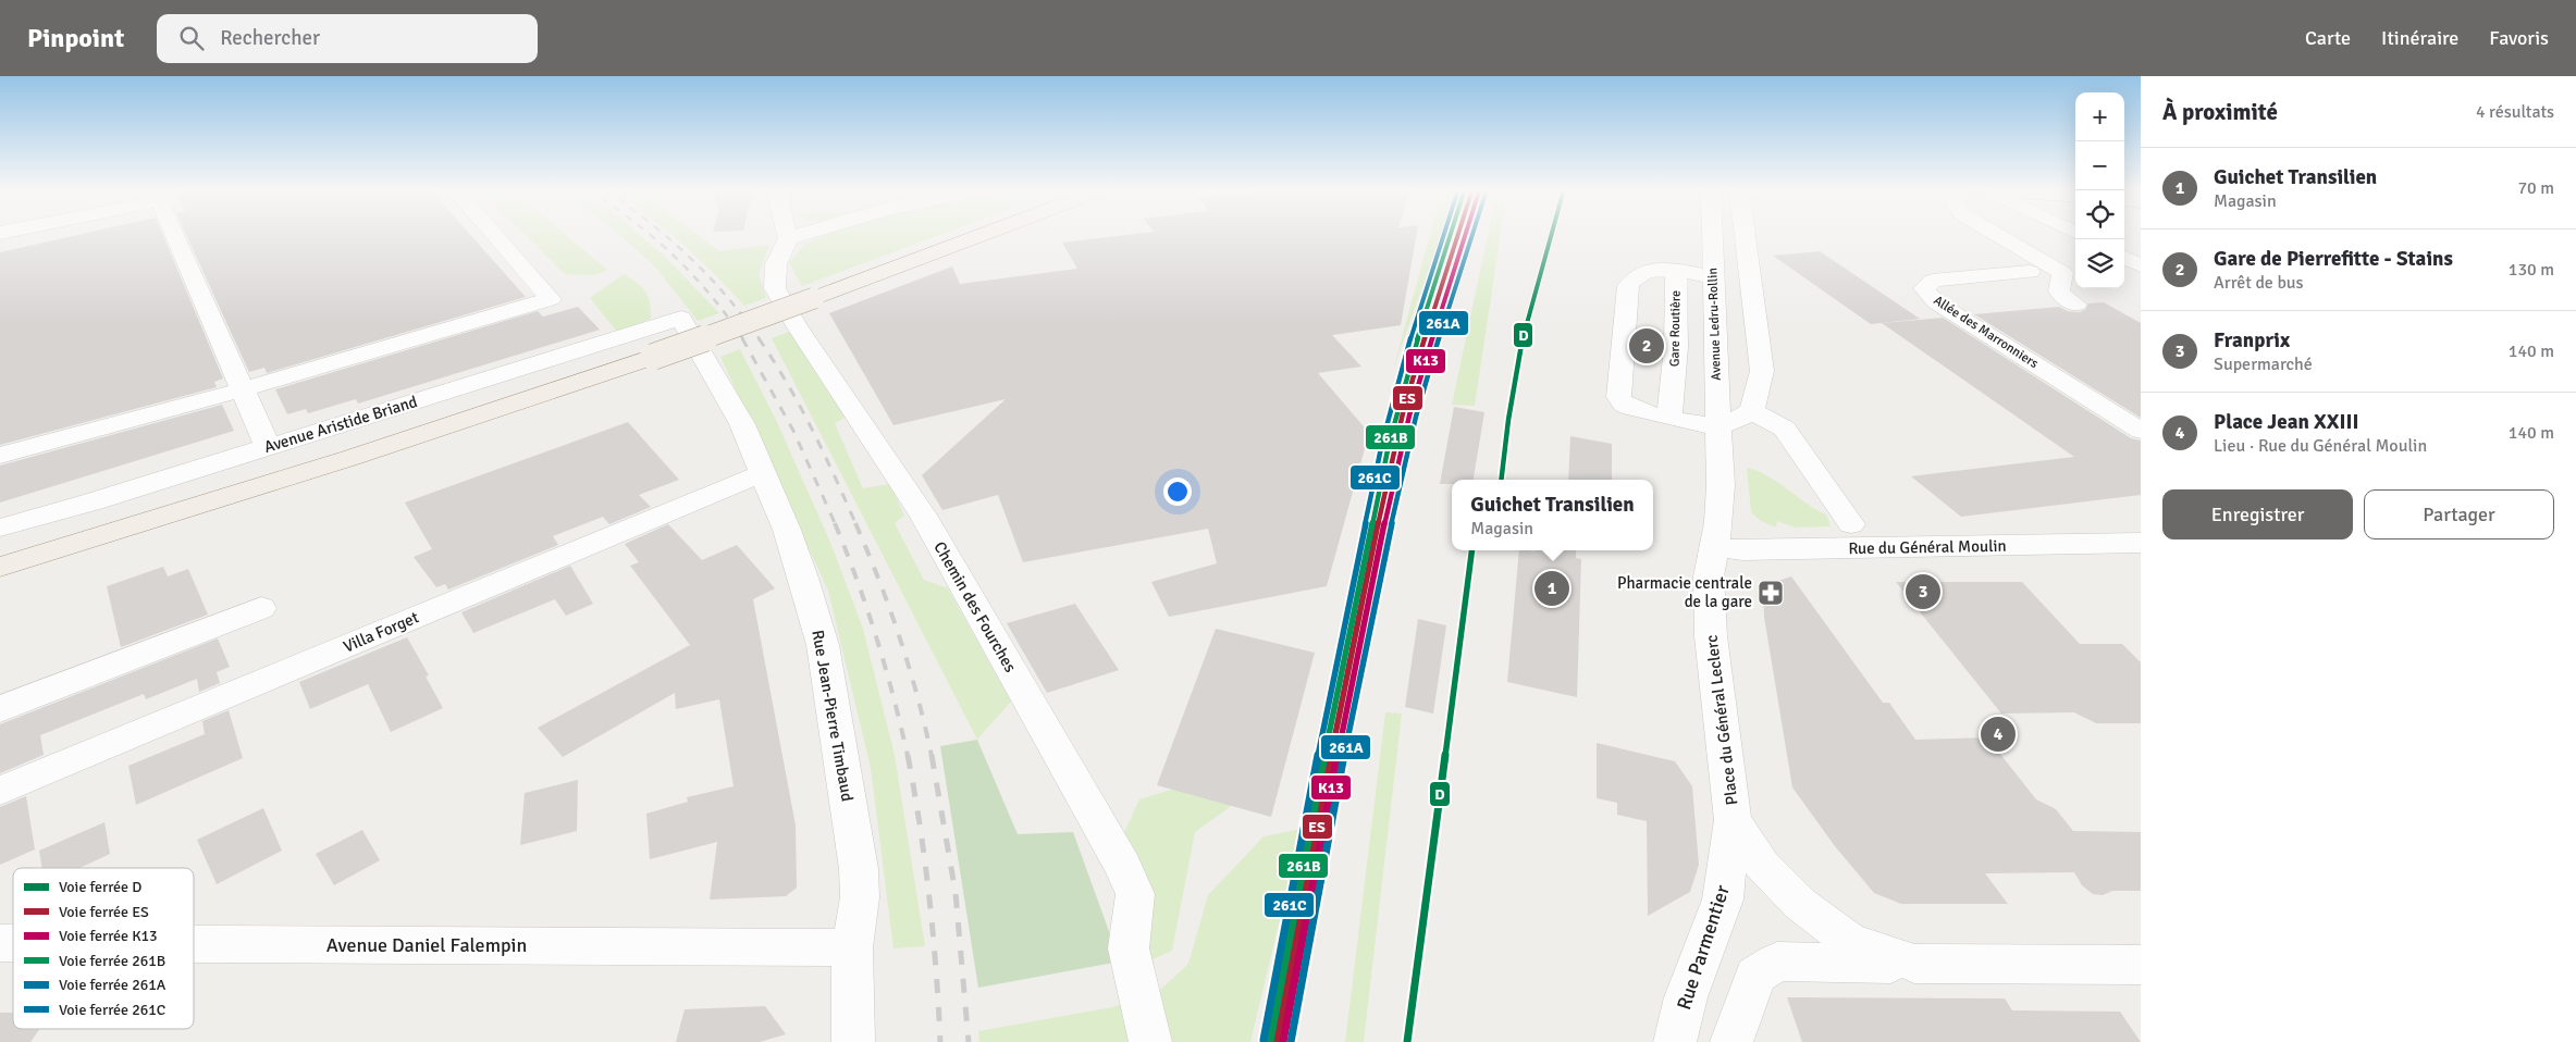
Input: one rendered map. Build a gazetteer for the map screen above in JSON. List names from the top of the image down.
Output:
{
  "streets": {
    "main road": ["Avenue Aristide Briand"],
    "street": [
      "Avenue Ledru-Rollin",
      "Gare Routière",
      "Allée des Marronniers",
      "Rue du Général Moulin",
      "Chemin des Fourches",
      "Villa Forget",
      "Rue Jean-Pierre Timbaud",
      "Place du Général Leclerc",
      "Avenue Daniel Falempin",
      "Rue Parmentier"
    ]
  },
  "crossings": [
    ["Avenue Ledru-Rollin", "Gare Routière"],
    ["Avenue Ledru-Rollin", "Place du Général Leclerc"],
    ["Gare Routière", "Place du Général Leclerc"],
    ["Avenue Aristide Briand", "Rue Jean-Pierre Timbaud"],
    ["Rue du Général Moulin", "Place du Général Leclerc"],
    ["Villa Forget", "Rue Jean-Pierre Timbaud"],
    ["Rue Jean-Pierre Timbaud", "Avenue Daniel Falempin"],
    ["Place du Général Leclerc", "Rue Parmentier"]
  ],
  "places": {
    "pharmacy": ["Pharmacie centrale de la gare"]
  },
  "lines": [
    "rail line D",
    "rail line ES",
    "rail line K13",
    "rail line 261B",
    "rail line 261A",
    "rail line 261C"
  ],
  "legend": [
    "Voie ferrée D",
    "Voie ferrée ES",
    "Voie ferrée K13",
    "Voie ferrée 261B",
    "Voie ferrée 261A",
    "Voie ferrée 261C"
  ],
  "page": {
    "header": "Pinpoint",
    "search": "Rechercher",
    "nav": ["Carte", "Itinéraire", "Favoris"],
    "heading": ["À proximité", "4 résultats"],
    "map_buttons": ["+", "−"],
    "list": [
      {
        "mark": "1",
        "name": "Guichet Transilien",
        "note": "Magasin",
        "value": "70 m"
      },
      {
        "mark": "2",
        "name": "Gare de Pierrefitte - Stains",
        "note": "Arrêt de bus",
        "value": "130 m"
      },
      {
        "mark": "3",
        "name": "Franprix",
        "note": "Supermarché",
        "value": "140 m"
      },
      {
        "mark": "4",
        "name": "Place Jean XXIII",
        "note": "Lieu · Rue du Général Moulin",
        "value": "140 m"
      }
    ],
    "pins": [
      "2",
      "1",
      "3",
      "4"
    ],
    "buttons": ["Enregistrer", "Partager"],
    "popup": ["Guichet Transilien", "Magasin"]
  }
}
